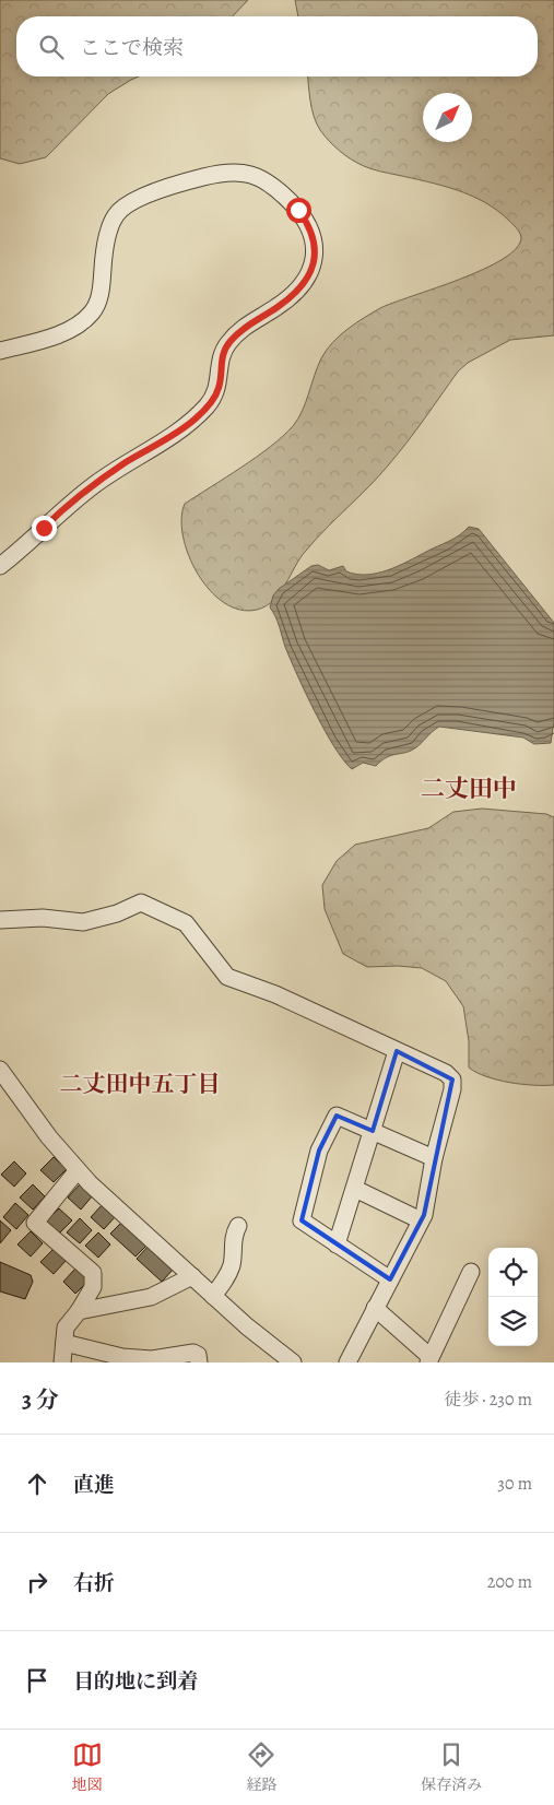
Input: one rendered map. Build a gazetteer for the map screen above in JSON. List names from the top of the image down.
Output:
{
  "districts": ["二丈田中", "二丈田中五丁目"],
  "north": "top right",
  "page": {
    "search": "ここで検索",
    "heading": ["3 分", "徒歩 · 230 m"],
    "list": [
      ["直進", "30 m"],
      ["右折", "200 m"],
      "目的地に到着"
    ],
    "nav": ["地図", "経路", "保存済み"]
  }
}
